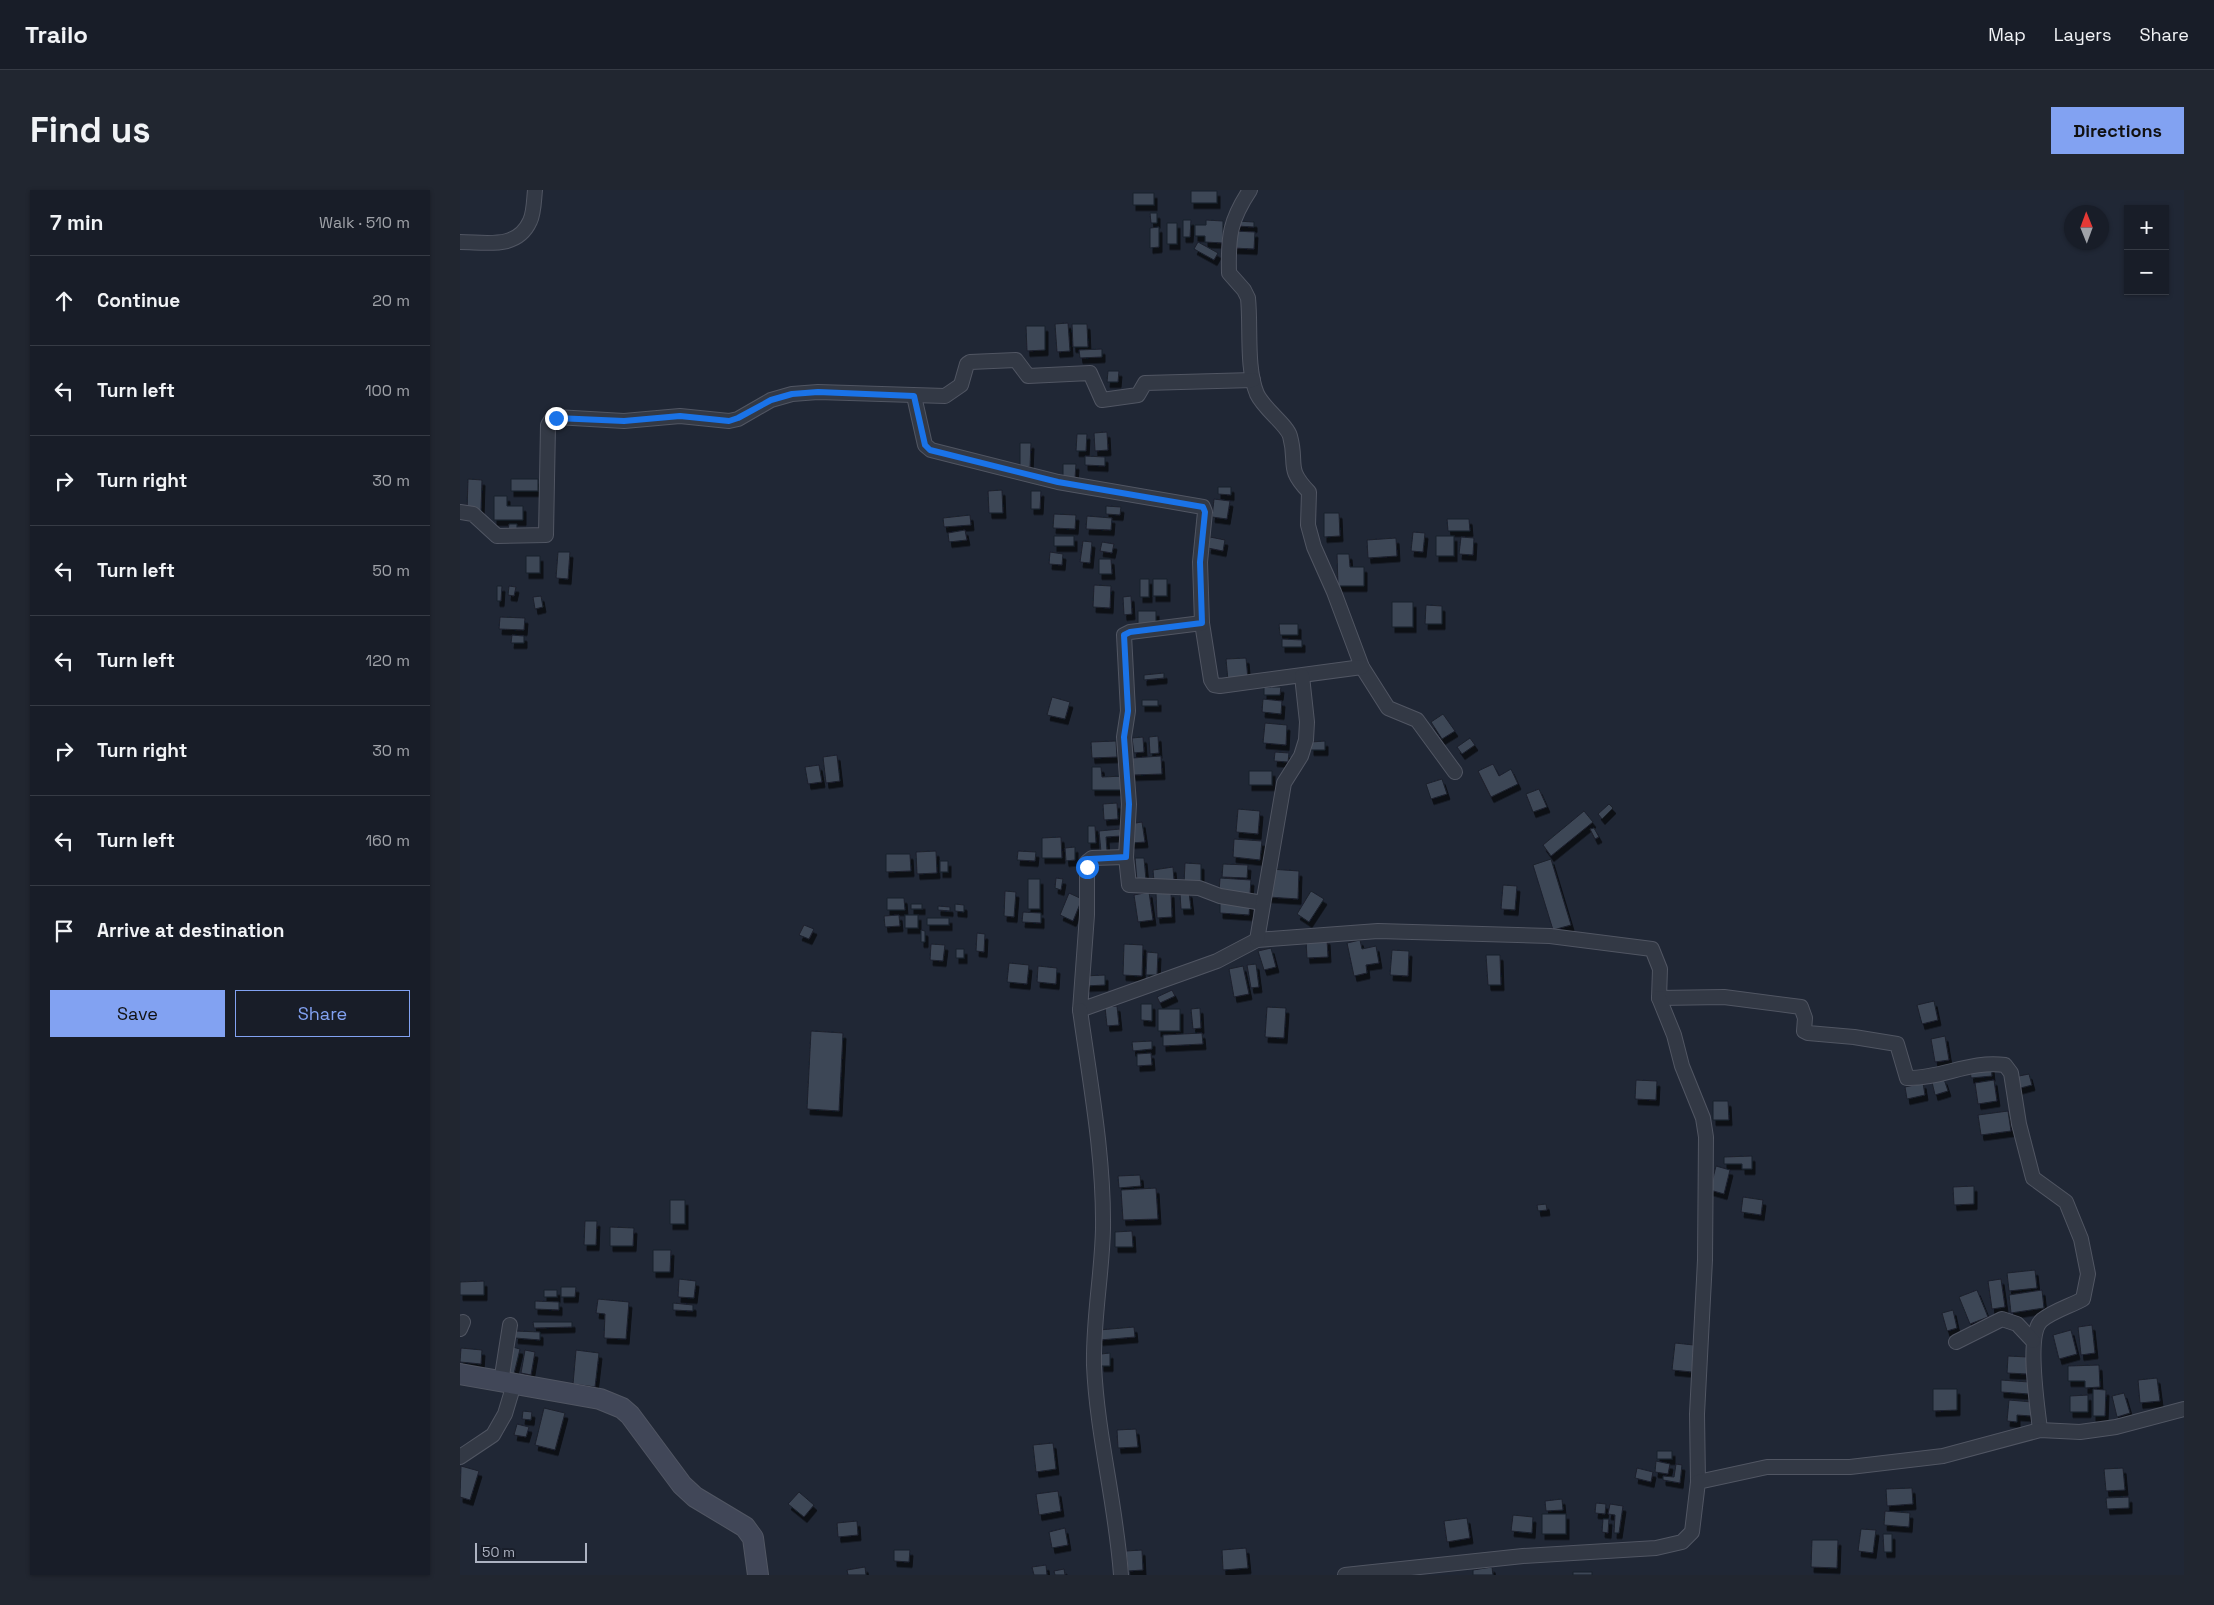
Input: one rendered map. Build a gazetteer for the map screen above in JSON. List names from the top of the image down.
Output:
{
  "scale_bar": "50 m",
  "north": "top",
  "page": {
    "header": "Trailo",
    "nav": ["Map", "Layers", "Share"],
    "buttons": [
      "Directions",
      ["Save", "Share"]
    ],
    "title": "Find us",
    "heading": ["7 min", "Walk · 510 m"],
    "map_buttons": ["+", "−"],
    "list": [
      ["Continue", "20 m"],
      ["Turn left", "100 m"],
      ["Turn right", "30 m"],
      ["Turn left", "50 m"],
      ["Turn left", "120 m"],
      ["Turn right", "30 m"],
      ["Turn left", "160 m"],
      "Arrive at destination"
    ],
    "scale": "50 m"
  }
}
